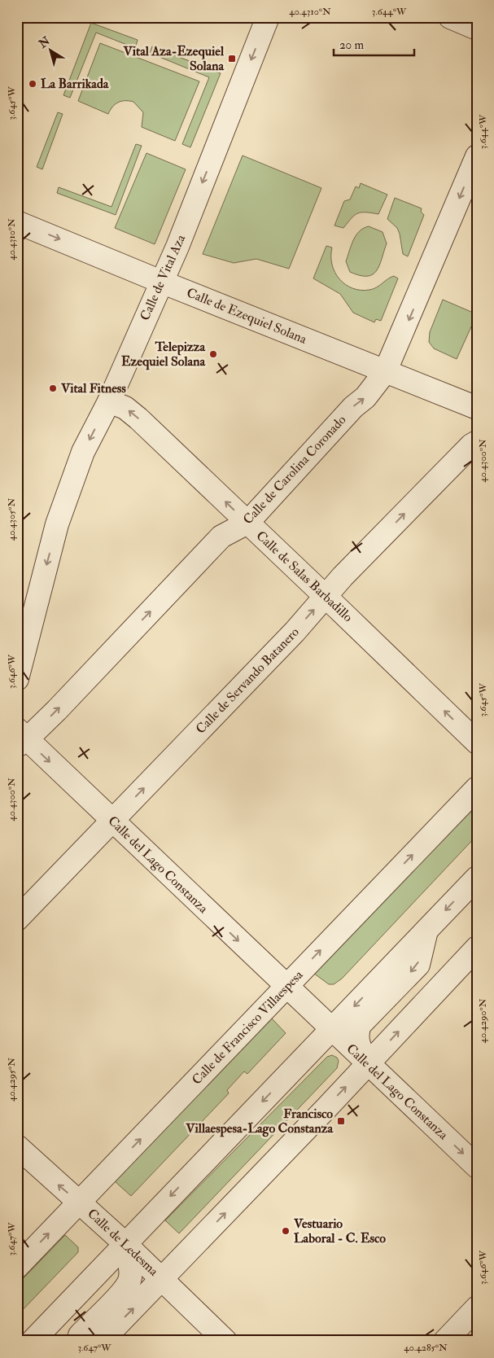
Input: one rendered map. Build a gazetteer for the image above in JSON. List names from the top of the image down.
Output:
{
  "streets": {
    "street": [
      "Calle de Vital Aza",
      "Calle de Ezequiel Solana",
      "Calle de Carolina Coronado",
      "Calle de Salas Barbadillo",
      "Calle de Servando Batanero",
      "Calle del Lago Constanza",
      "Calle de Francisco Villaespesa",
      "Calle de Ledesma"
    ]
  },
  "crossings": [
    ["Calle de Vital Aza", "Calle de Ezequiel Solana"],
    ["Calle de Vital Aza", "Calle de Salas Barbadillo"],
    ["Calle de Ezequiel Solana", "Calle de Carolina Coronado"],
    ["Calle de Carolina Coronado", "Calle de Salas Barbadillo"],
    ["Calle de Carolina Coronado", "Calle del Lago Constanza"],
    ["Calle de Salas Barbadillo", "Calle de Servando Batanero"],
    ["Calle de Servando Batanero", "Calle del Lago Constanza"],
    ["Calle del Lago Constanza", "Calle de Francisco Villaespesa"],
    ["Calle de Francisco Villaespesa", "Calle de Ledesma"]
  ],
  "one_way": [
    "Calle de Vital Aza",
    "Calle de Salas Barbadillo",
    "Calle de Servando Batanero",
    "Calle del Lago Constanza"
  ],
  "places": {
    "transit": ["Vital Aza-Ezequiel Solana", "Francisco Villaespesa-Lago Constanza"],
    "other": [
      "La Barrikada",
      "Telepizza Ezequiel Solana",
      "Vital Fitness",
      "Vestuario Laboral - C. Esco"
    ]
  },
  "scale_bar": "20 m",
  "north": "top left",
  "coordinates": [
    "40.4310°N",
    "3.644°W",
    "3.645°W",
    "40.4300°N",
    "40.4305°N",
    "3.646°W",
    "40.4290°N",
    "40.4295°N",
    "3.647°W",
    "40.4285°N"
  ]
}
